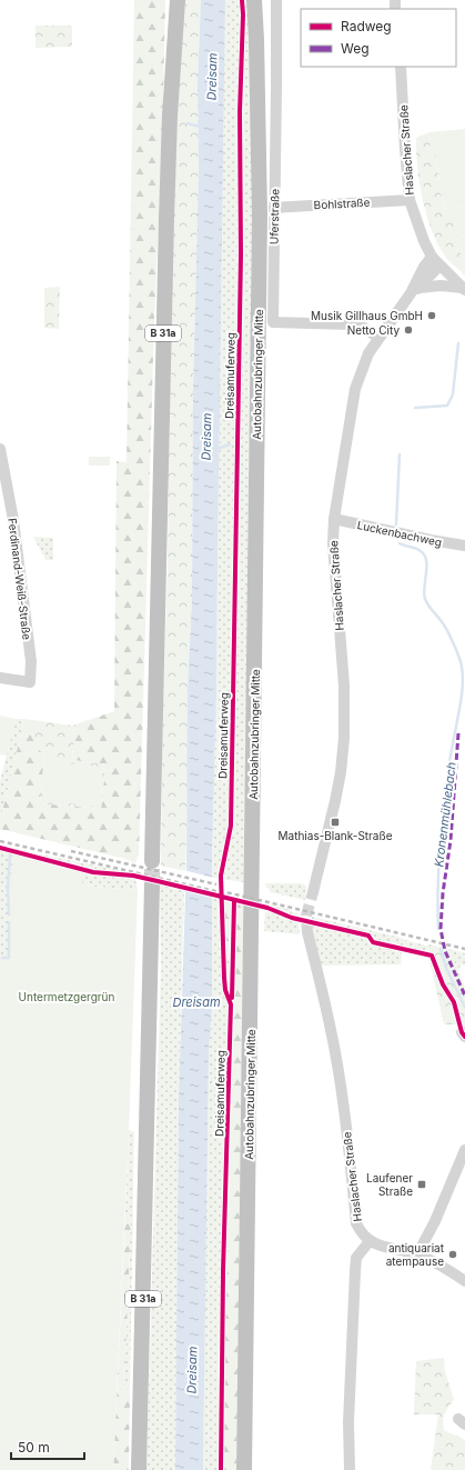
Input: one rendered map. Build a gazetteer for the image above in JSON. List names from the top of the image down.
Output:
{
  "streets": {
    "highway": ["B 31a", "Autobahnzubringer Mitte"],
    "street": [
      "Haslacher Straße",
      "Bohlstraße",
      "Uferstraße",
      "Luckenbachweg",
      "Ferdinand-Weiß-Straße"
    ],
    "cycle path": ["Dreisamuferweg"]
  },
  "crossings": [
    ["Haslacher Straße", "Bohlstraße"],
    ["Haslacher Straße", "Uferstraße"],
    ["Haslacher Straße", "Luckenbachweg"],
    ["Bohlstraße", "Uferstraße"]
  ],
  "water": ["Dreisam", "Kronenmühlebach"],
  "parks": ["Untermetzgergrün"],
  "places": {
    "other": ["Musik Gillhaus GmbH", "Netto City", "antiquariat atempause"],
    "transit": ["Mathias-Blank-Straße", "Laufener Straße"]
  },
  "legend": ["Radweg", "Weg"],
  "scale_bar": "50 m"
}
